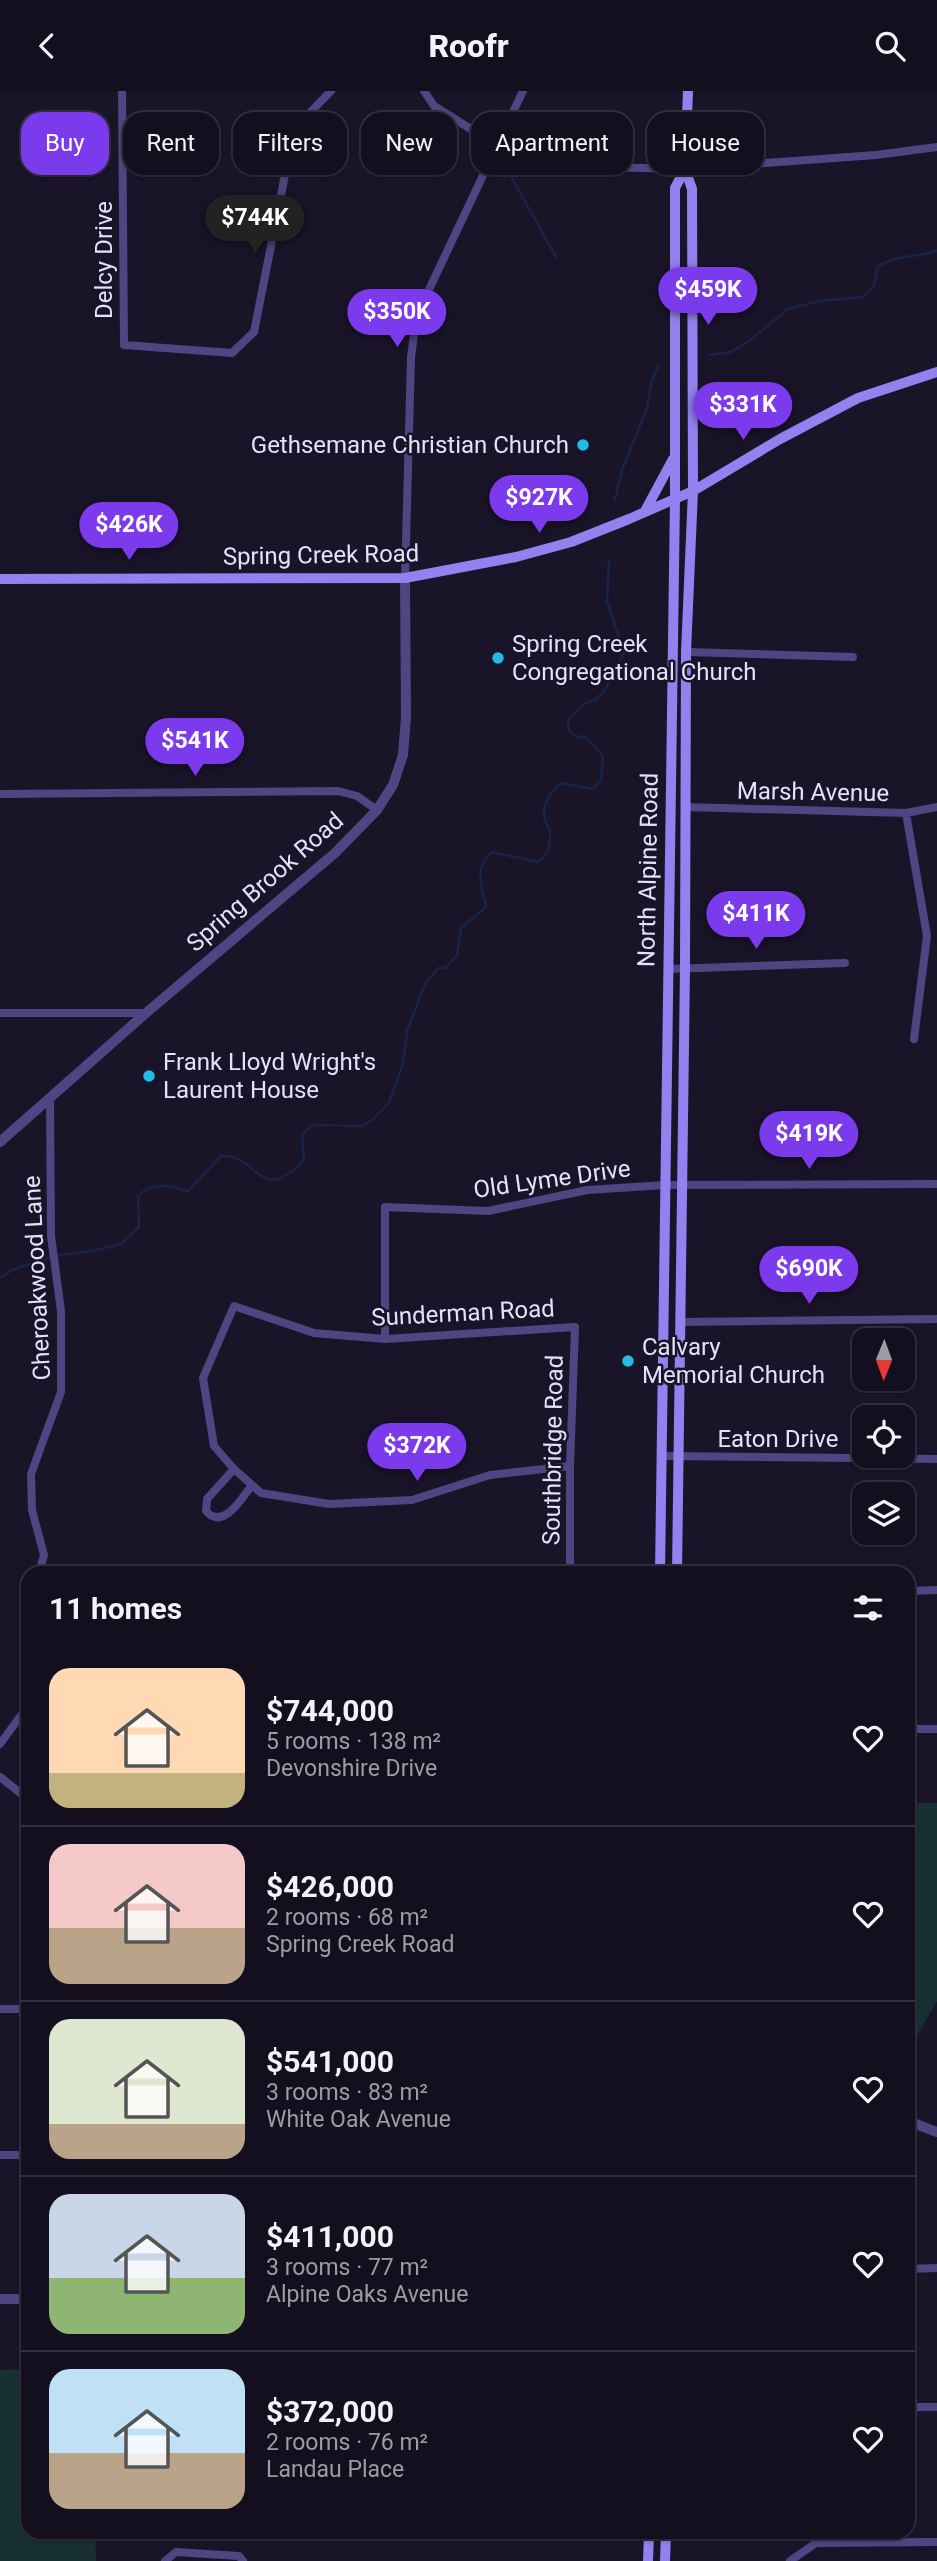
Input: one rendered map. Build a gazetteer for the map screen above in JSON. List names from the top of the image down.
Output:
{
  "streets": {
    "main road": ["Spring Creek Road", "North Alpine Road"],
    "street": [
      "Delcy Drive",
      "Marsh Avenue",
      "Spring Brook Road",
      "Old Lyme Drive",
      "Cheroakwood Lane",
      "Sunderman Road",
      "Eaton Drive",
      "Southbridge Road"
    ]
  },
  "crossings": [
    ["Spring Creek Road", "North Alpine Road"],
    ["Spring Creek Road", "Spring Brook Road"],
    ["Marsh Avenue", "North Alpine Road"],
    ["North Alpine Road", "Old Lyme Drive"],
    ["North Alpine Road", "Eaton Drive"],
    ["Spring Brook Road", "Cheroakwood Lane"],
    ["Old Lyme Drive", "Sunderman Road"],
    ["Sunderman Road", "Southbridge Road"]
  ],
  "places": [
    "Gethsemane Christian Church",
    "Spring Creek Congregational Church",
    "Frank Lloyd Wright's Laurent House",
    "Calvary Memorial Church"
  ],
  "north": "bottom",
  "page": {
    "header": "Roofr",
    "chip": [
      "Buy",
      "Rent",
      "Filters",
      "New",
      "Apartment",
      "House"
    ],
    "price": [
      "$744K",
      "$459K",
      "$350K",
      "$331K",
      "$927K",
      "$426K",
      "$541K",
      "$411K",
      "$419K",
      "$690K",
      "$372K"
    ],
    "heading": "11 homes",
    "list": [
      {
        "name": "$744,000",
        "note": "5 rooms · 138 m² · Devonshire Drive"
      },
      {
        "name": "$426,000",
        "note": "2 rooms · 68 m² · Spring Creek Road"
      },
      {
        "name": "$541,000",
        "note": "3 rooms · 83 m² · White Oak Avenue"
      },
      {
        "name": "$411,000",
        "note": "3 rooms · 77 m² · Alpine Oaks Avenue"
      },
      {
        "name": "$372,000",
        "note": "2 rooms · 76 m² · Landau Place"
      }
    ]
  }
}
